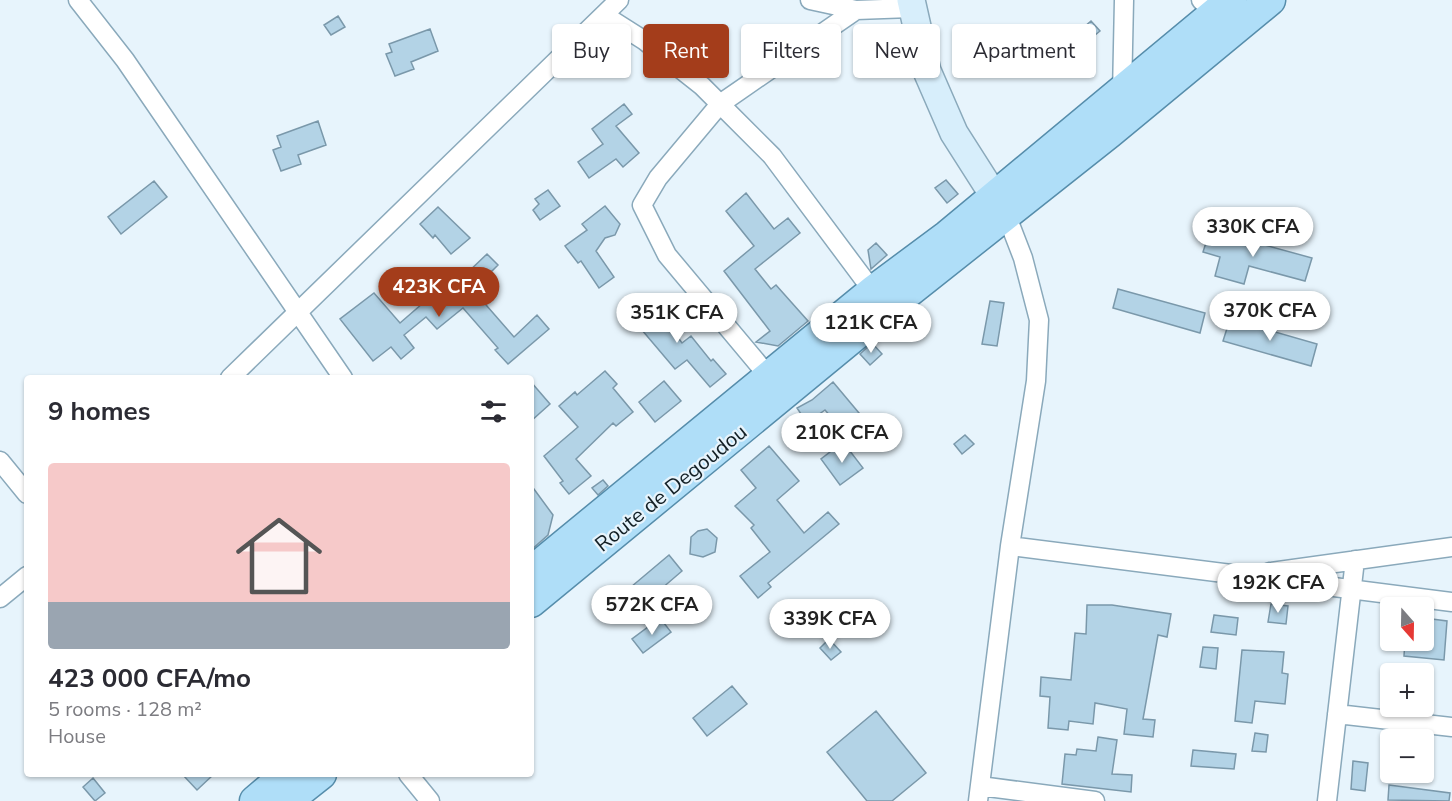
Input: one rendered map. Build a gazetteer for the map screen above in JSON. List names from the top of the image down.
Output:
{
  "streets": {
    "main road": ["Route de Degoudou"]
  },
  "north": "bottom",
  "page": {
    "chip": [
      "Buy",
      "Rent",
      "Filters",
      "New",
      "Apartment"
    ],
    "price": [
      "330K CFA",
      "423K CFA",
      "370K CFA",
      "351K CFA",
      "121K CFA",
      "210K CFA",
      "192K CFA",
      "572K CFA",
      "339K CFA"
    ],
    "heading": "9 homes",
    "list": [
      {
        "name": "423 000 CFA/mo",
        "note": "5 rooms · 128 m² · House"
      }
    ],
    "map_buttons": ["+", "−"]
  }
}
